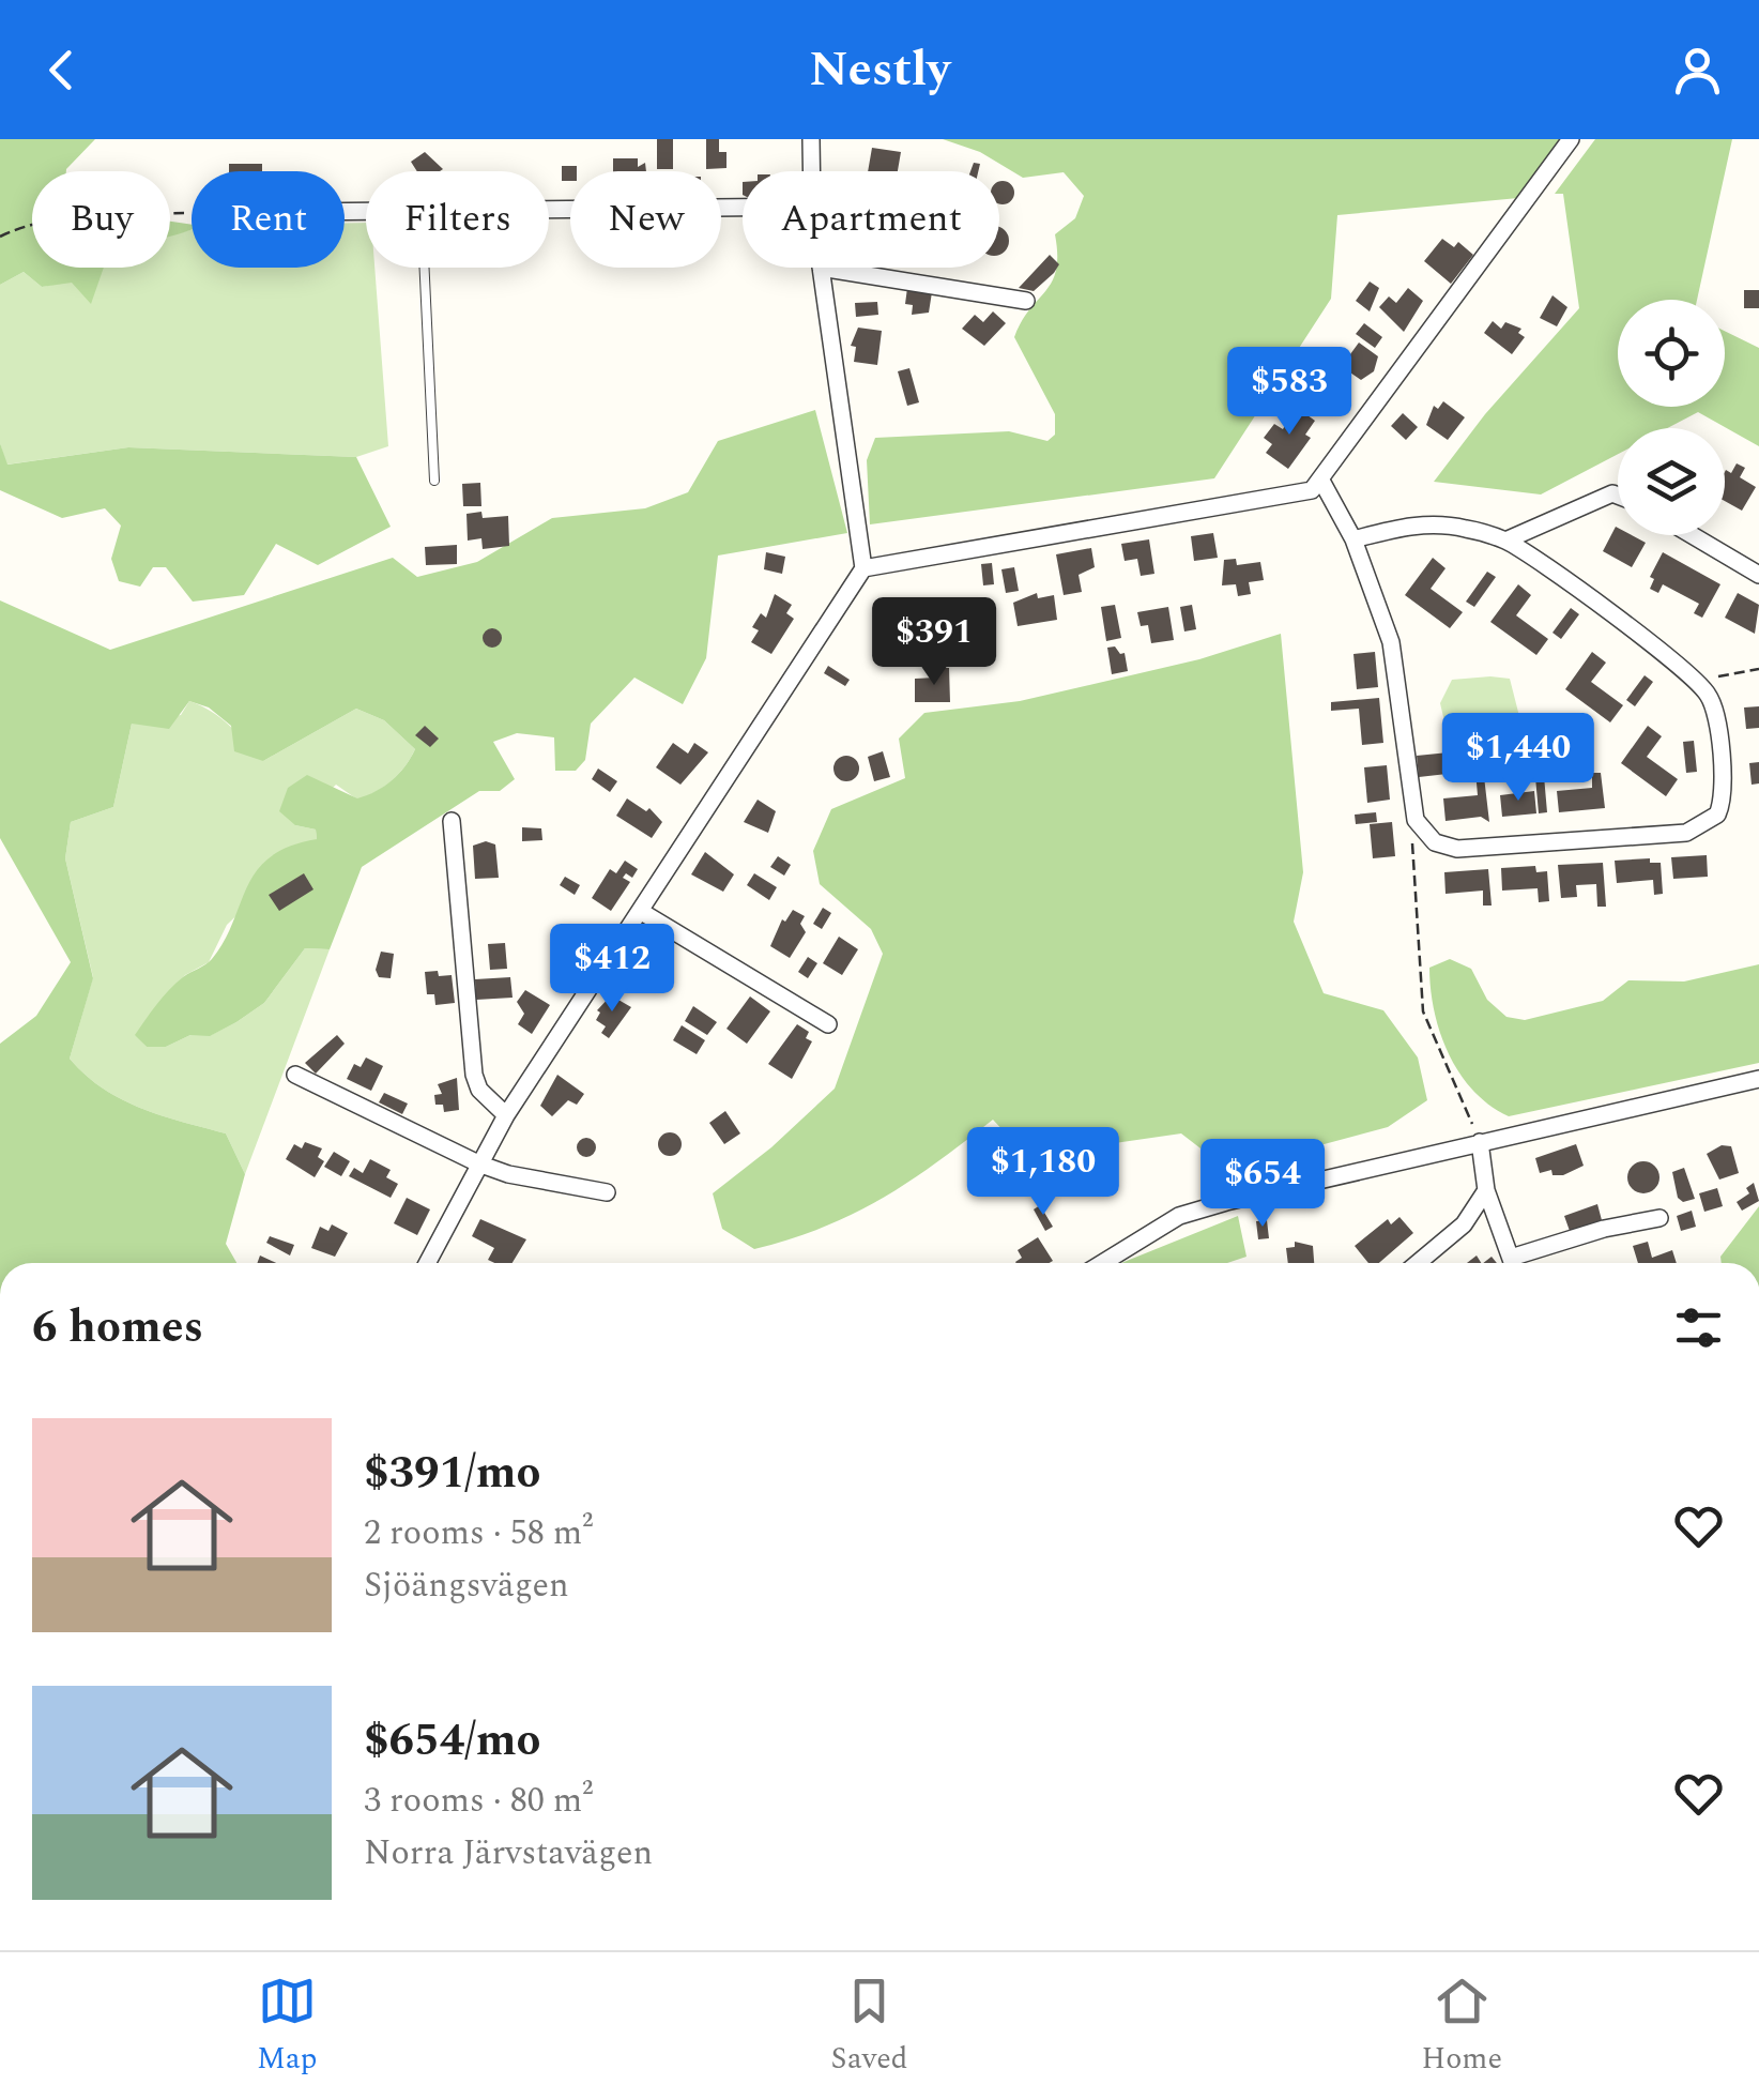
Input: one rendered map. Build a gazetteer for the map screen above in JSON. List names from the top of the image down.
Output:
{
  "page": {
    "header": "Nestly",
    "chip": [
      "Buy",
      "Rent",
      "Filters",
      "New",
      "Apartment"
    ],
    "price": [
      "$583",
      "$391",
      "$1,440",
      "$412",
      "$1,180",
      "$654"
    ],
    "heading": "6 homes",
    "list": [
      {
        "name": "$391/mo",
        "note": "2 rooms · 58 m² · Sjöängsvägen"
      },
      {
        "name": "$654/mo",
        "note": "3 rooms · 80 m² · Norra Järvstavägen"
      }
    ],
    "tabs": ["Map", "Saved", "Home"]
  }
}
